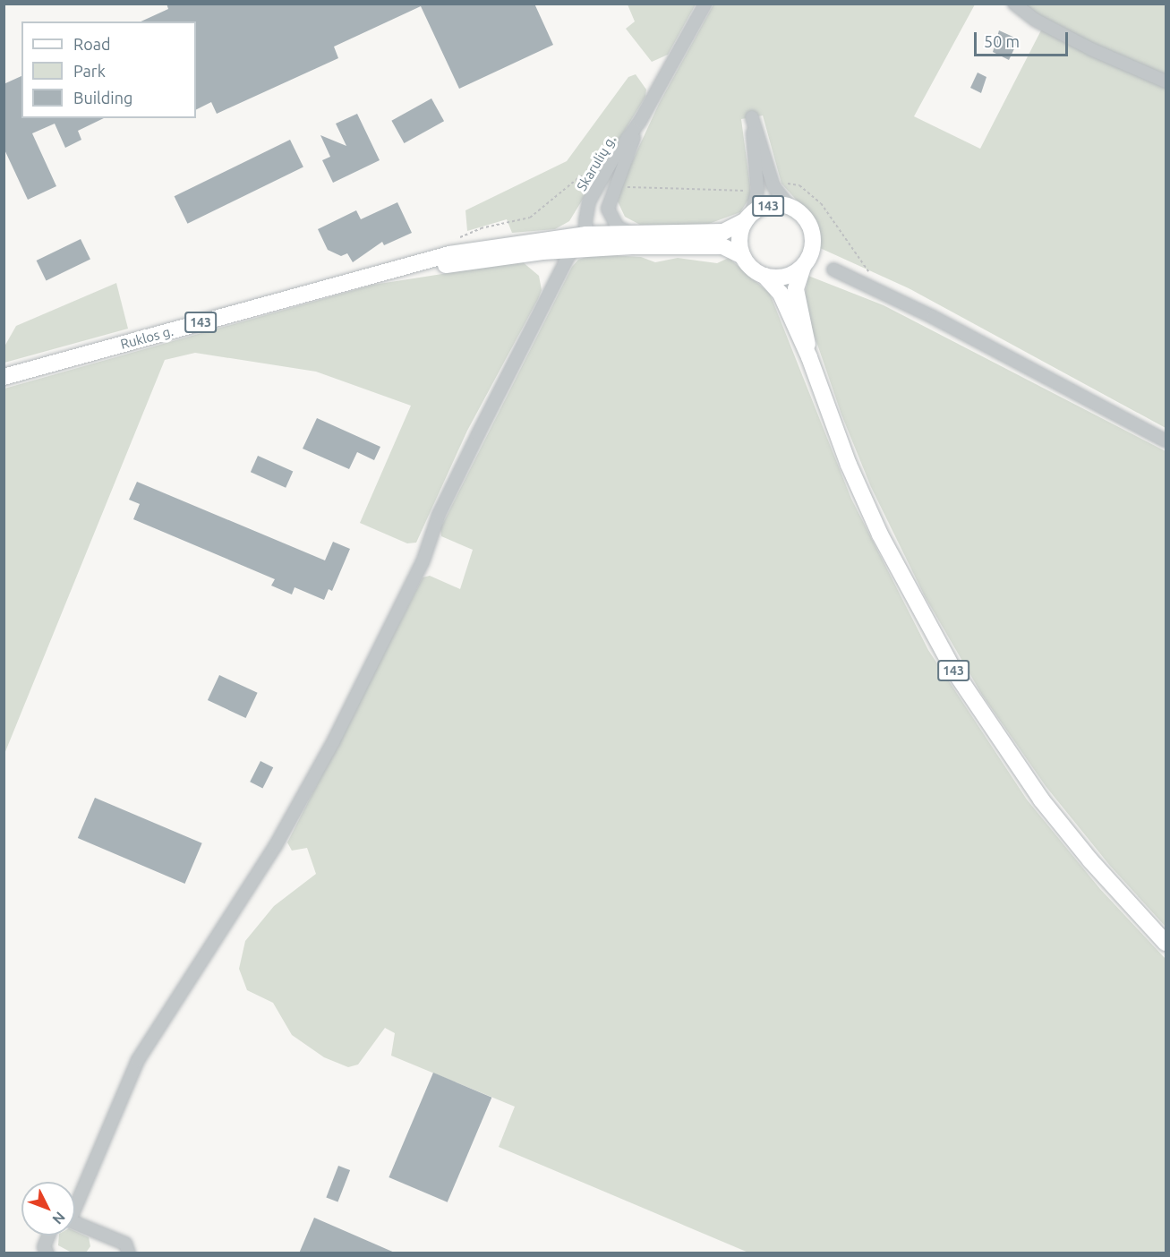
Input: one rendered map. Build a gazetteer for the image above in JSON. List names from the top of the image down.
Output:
{
  "streets": {
    "main road": ["143", "Ruklos g."],
    "street": ["Skarulių g."]
  },
  "crossings": [
    ["Skarulių g.", "143"],
    ["143", "Ruklos g."]
  ],
  "legend": ["Road", "Park", "Building"],
  "scale_bar": "50 m",
  "north": "bottom right"
}
